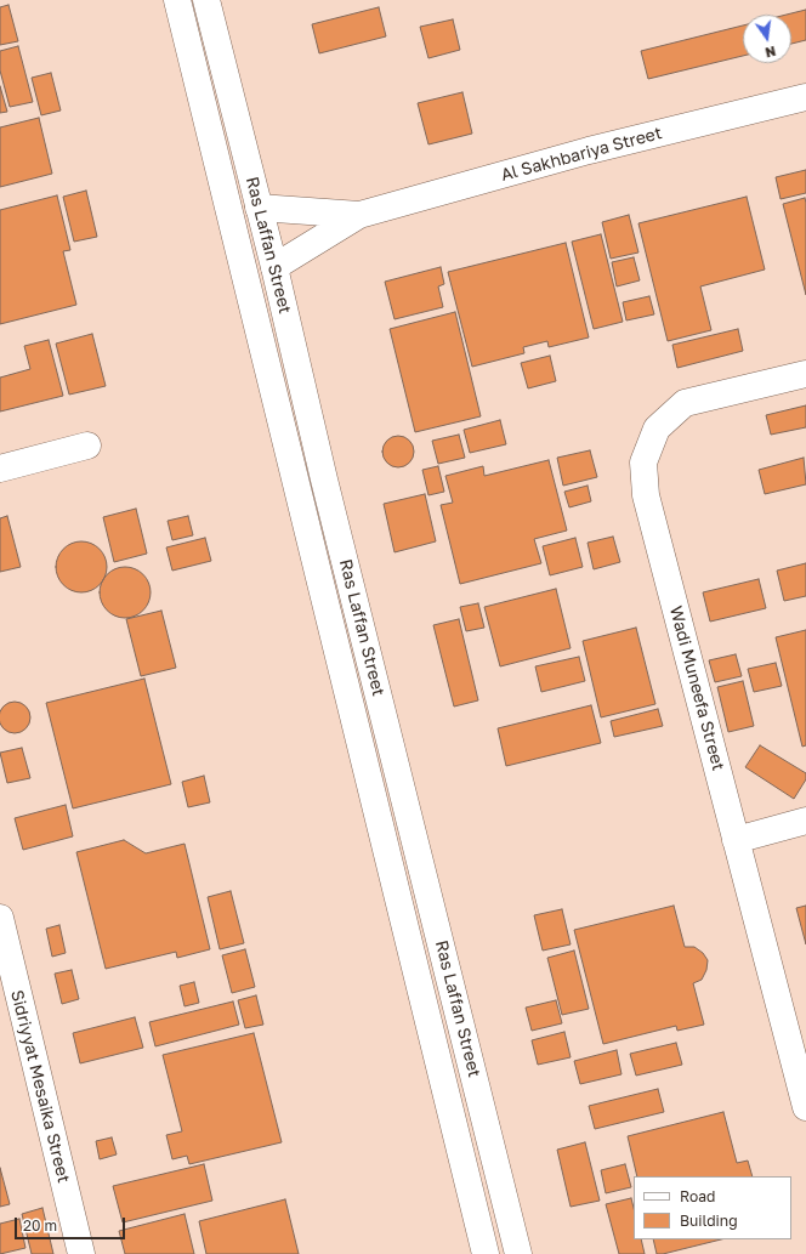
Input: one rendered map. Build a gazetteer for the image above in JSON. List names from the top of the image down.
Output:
{
  "streets": {
    "street": [
      "Al Sakhbariya Street",
      "Ras Laffan Street",
      "Wadi Muneefa Street",
      "Sidriyyat Mesaika Street"
    ]
  },
  "crossings": [
    ["Al Sakhbariya Street", "Ras Laffan Street"]
  ],
  "legend": ["Road", "Building"],
  "scale_bar": "20 m",
  "north": "bottom"
}
